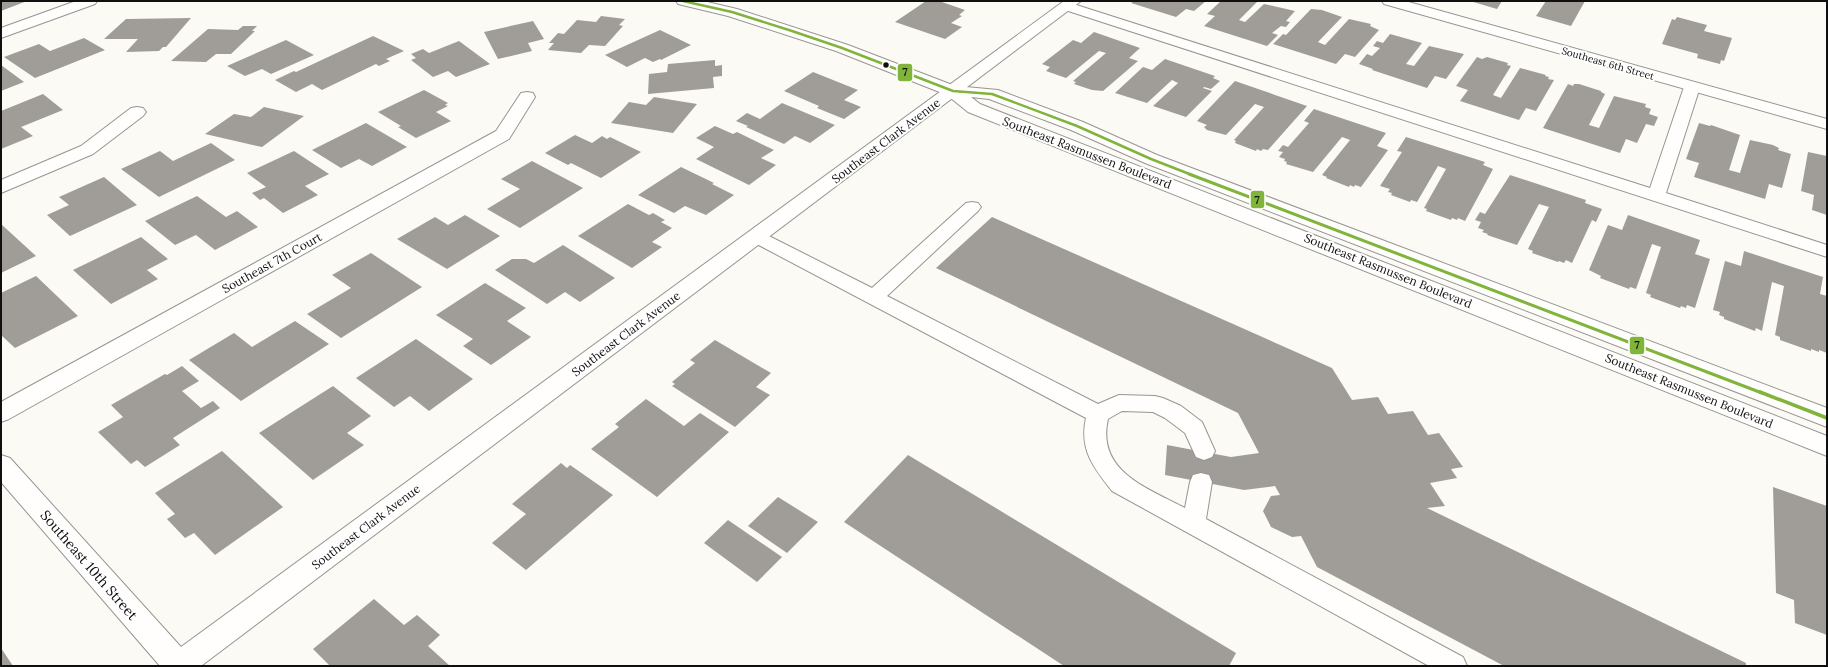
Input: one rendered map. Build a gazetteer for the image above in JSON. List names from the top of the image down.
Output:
{
  "streets": {
    "street": [
      "Southeast 6th Street",
      "Southeast Clark Avenue",
      "Southeast Rasmussen Boulevard",
      "Southeast 7th Court",
      "Southeast 10th Street"
    ]
  },
  "crossings": [
    ["Southeast Clark Avenue", "Southeast Rasmussen Boulevard"],
    ["Southeast Clark Avenue", "Southeast 10th Street"]
  ],
  "lines": ["transit line 7"]
}
